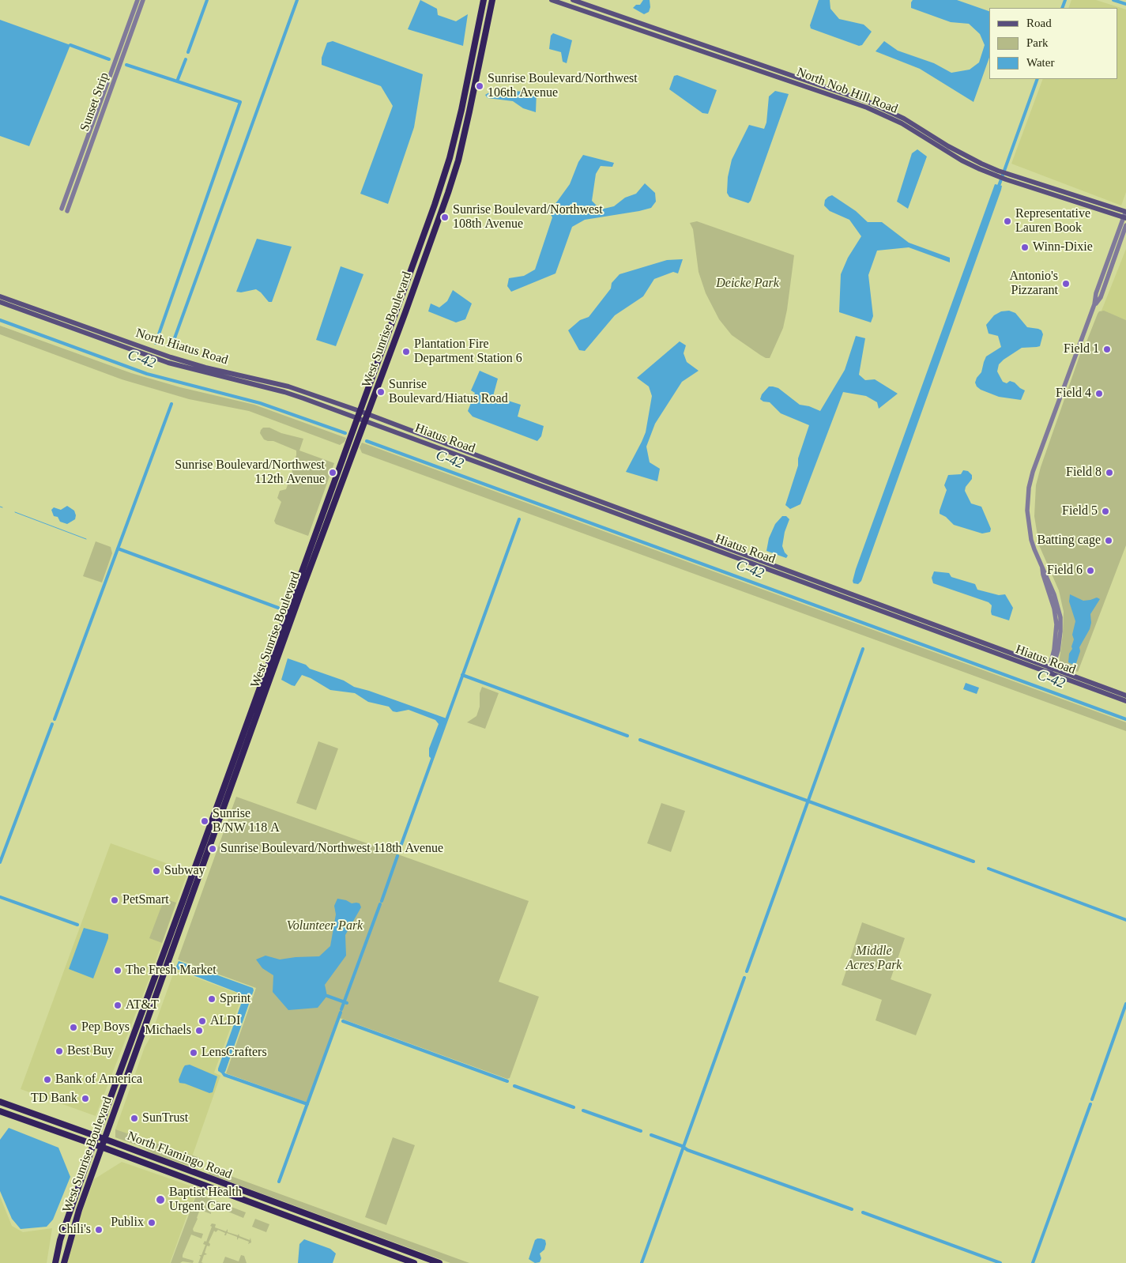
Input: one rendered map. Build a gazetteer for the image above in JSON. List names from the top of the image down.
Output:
{
  "streets": {
    "highway": ["West Sunrise Boulevard", "North Flamingo Road"],
    "main road": ["North Nob Hill Road", "North Hiatus Road", "Hiatus Road"],
    "street": ["Sunset Strip"]
  },
  "crossings": [
    ["West Sunrise Boulevard", "North Hiatus Road"],
    ["West Sunrise Boulevard", "Hiatus Road"],
    ["West Sunrise Boulevard", "North Flamingo Road"],
    ["North Hiatus Road", "Hiatus Road"]
  ],
  "water": ["C-42"],
  "parks": ["Deicke Park", "Volunteer Park", "Middle Acres Park"],
  "places": [
    "Sunrise Boulevard/Northwest 106th Avenue",
    "Sunrise Boulevard/Northwest 108th Avenue",
    "Representative Lauren Book",
    "Winn-Dixie",
    "Antonio's Pizzarant",
    "Field 1",
    "Plantation Fire Department Station 6",
    "Sunrise Boulevard/Hiatus Road",
    "Field 4",
    "Sunrise Boulevard/Northwest 112th Avenue",
    "Field 8",
    "Field 5",
    "Batting cage",
    "Field 6",
    "Sunrise B/NW 118 A",
    "Sunrise Boulevard/Northwest 118th Avenue",
    "Subway",
    "PetSmart",
    "The Fresh Market",
    "Sprint",
    "AT&T",
    "ALDI",
    "Pep Boys",
    "Michaels",
    "Best Buy",
    "LensCrafters",
    "Bank of America",
    "TD Bank",
    "SunTrust",
    "Baptist Health Urgent Care",
    "Publix",
    "Chili's"
  ],
  "legend": ["Road", "Park", "Water"]
}
